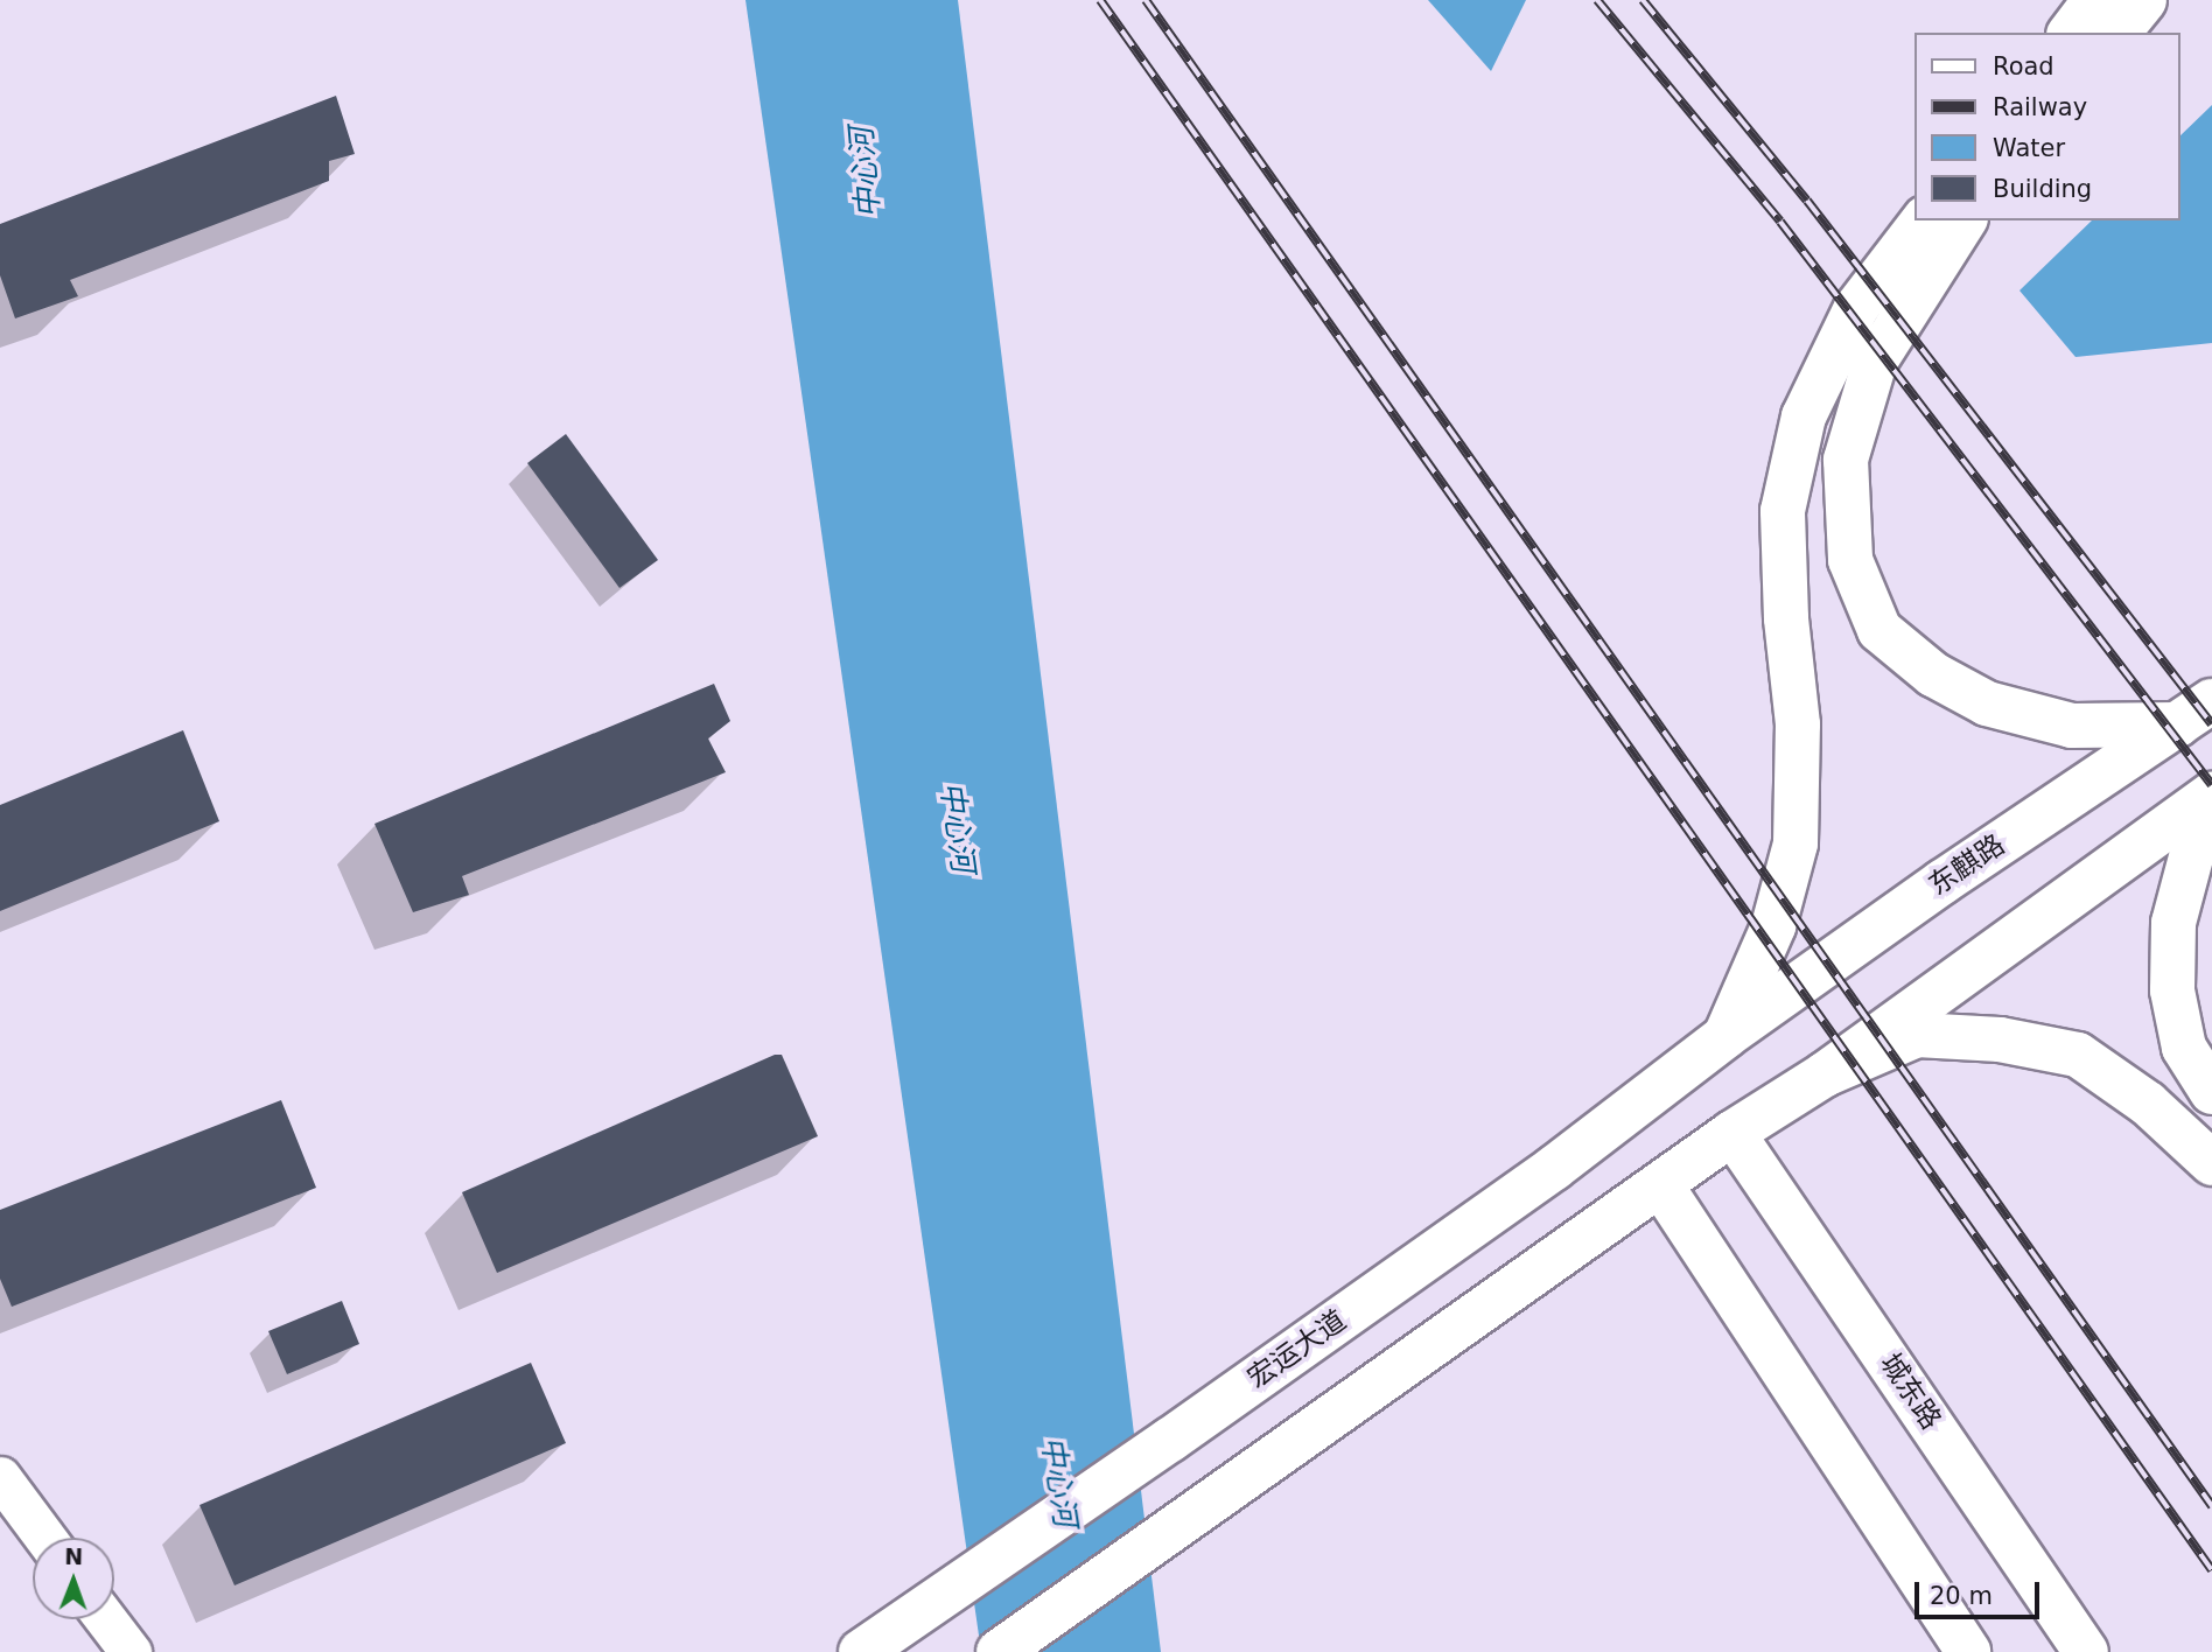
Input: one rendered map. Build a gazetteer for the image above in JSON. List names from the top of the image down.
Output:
{
  "streets": {
    "main road": ["东麒路", "宏运大道", "城东路"]
  },
  "crossings": [
    ["东麒路", "宏运大道"]
  ],
  "water": ["中心河"],
  "legend": [
    "Road",
    "Railway",
    "Water",
    "Building"
  ],
  "scale_bar": "20 m",
  "north": "top"
}
